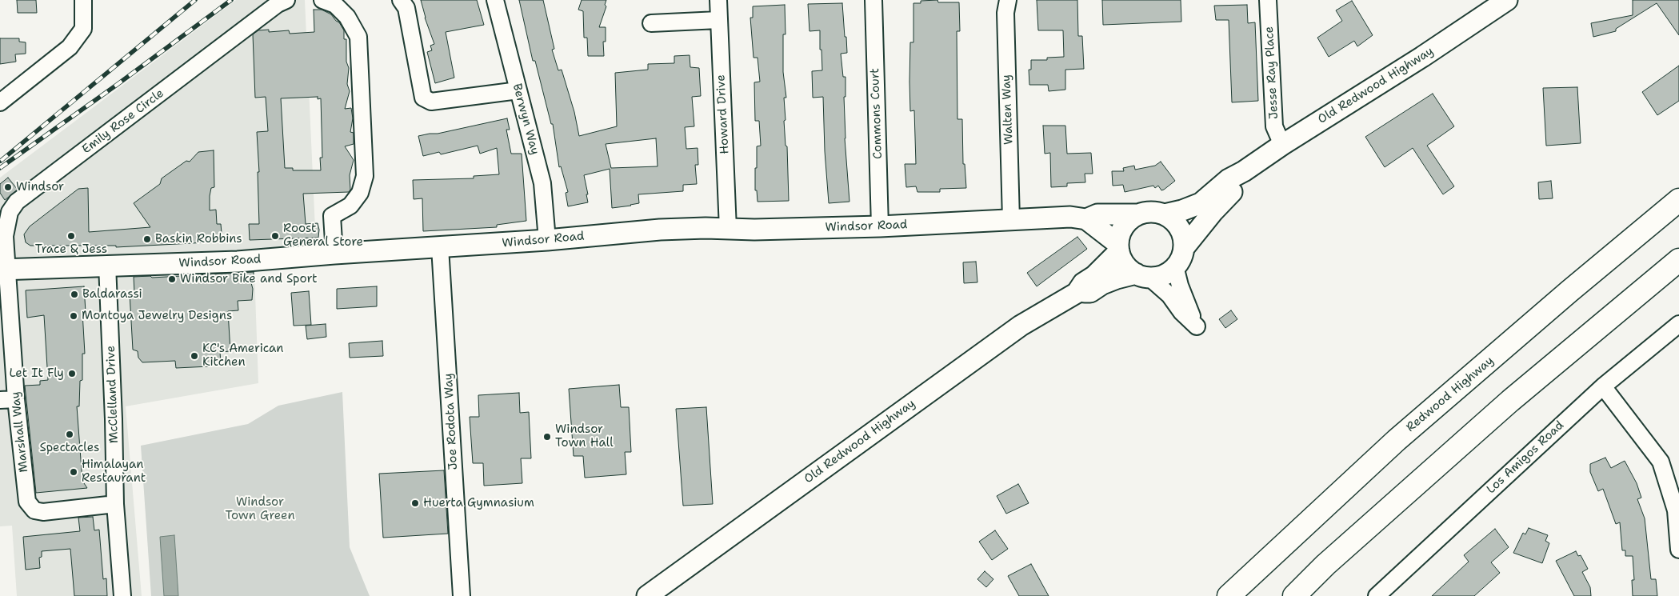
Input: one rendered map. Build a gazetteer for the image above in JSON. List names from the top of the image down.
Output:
{
  "streets": {
    "highway": ["Redwood Highway"],
    "main road": ["Old Redwood Highway", "Windsor Road"],
    "street": [
      "Jesse Ray Place",
      "Walten Way",
      "Commons Court",
      "Howard Drive",
      "Berwyn Way",
      "Emily Rose Circle",
      "McClelland Drive",
      "Joe Rodota Way",
      "Marshall Way",
      "Los Amigos Road"
    ]
  },
  "crossings": [
    ["Jesse Ray Place", "Old Redwood Highway"],
    ["Old Redwood Highway", "Windsor Road"],
    ["Walten Way", "Windsor Road"],
    ["Commons Court", "Windsor Road"],
    ["Howard Drive", "Windsor Road"],
    ["Berwyn Way", "Windsor Road"],
    ["Emily Rose Circle", "Windsor Road"],
    ["Emily Rose Circle", "Marshall Way"],
    ["Windsor Road", "McClelland Drive"],
    ["Windsor Road", "Joe Rodota Way"],
    ["Windsor Road", "Marshall Way"],
    ["McClelland Drive", "Marshall Way"]
  ],
  "parks": ["Windsor Town Green"],
  "places": [
    "Windsor",
    "Trace & Jess",
    "Roost General Store",
    "Baskin Robbins",
    "Windsor Bike and Sport",
    "Baldarassi",
    "Montoya Jewelry Designs",
    "KC's American Kitchen",
    "Let It Fly",
    "Spectacles",
    "Windsor Town Hall",
    "Himalayan Restaurant",
    "Huerta Gymnasium"
  ]
}
